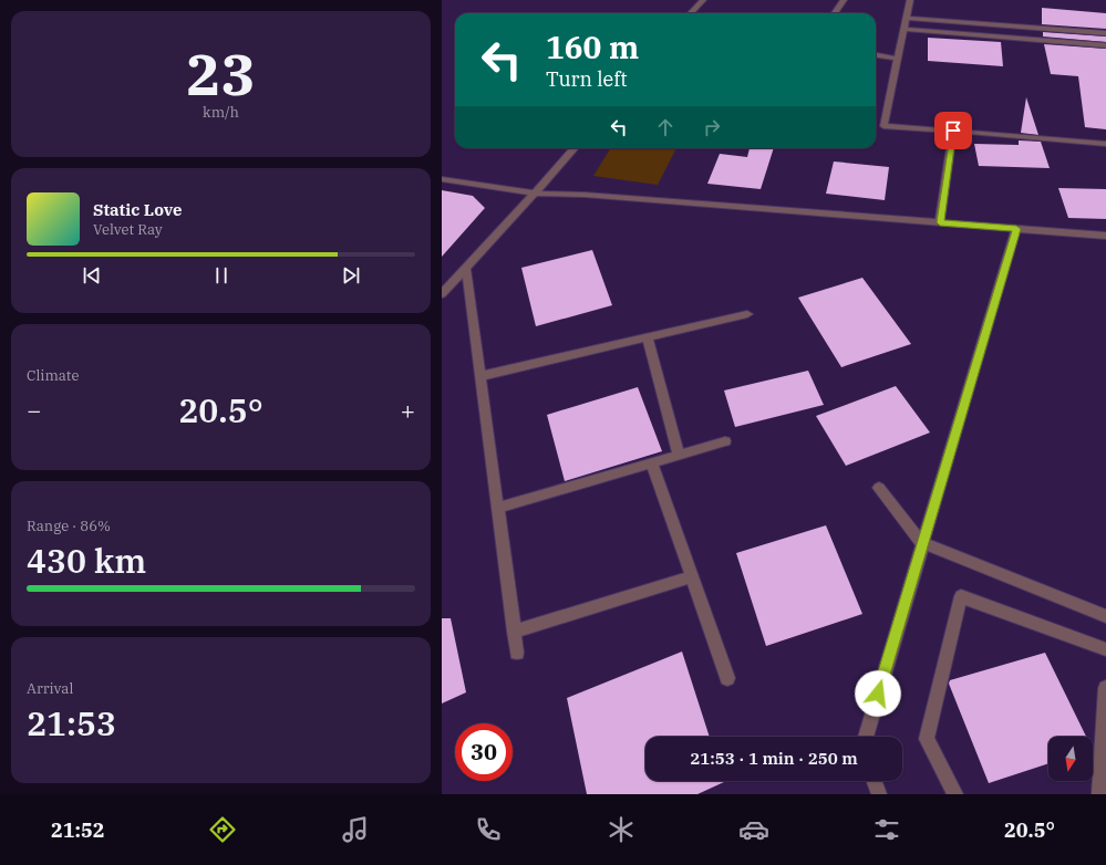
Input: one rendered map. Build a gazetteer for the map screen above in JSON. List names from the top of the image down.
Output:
{
  "north": "bottom",
  "page": {
    "tile": [
      ["23", "km/h"],
      "Climate",
      ["Range · 86%", "430 km"],
      ["Arrival", "21:53"]
    ],
    "turn": ["160 m", "Turn left"],
    "song": ["Static Love", "Velvet Ray"],
    "heat": ["−", "20.5°", "+"],
    "limit": "30",
    "trip": "21:53 · 1 min · 250 m",
    "tabs": ["21:52", "20.5°"]
  }
}
